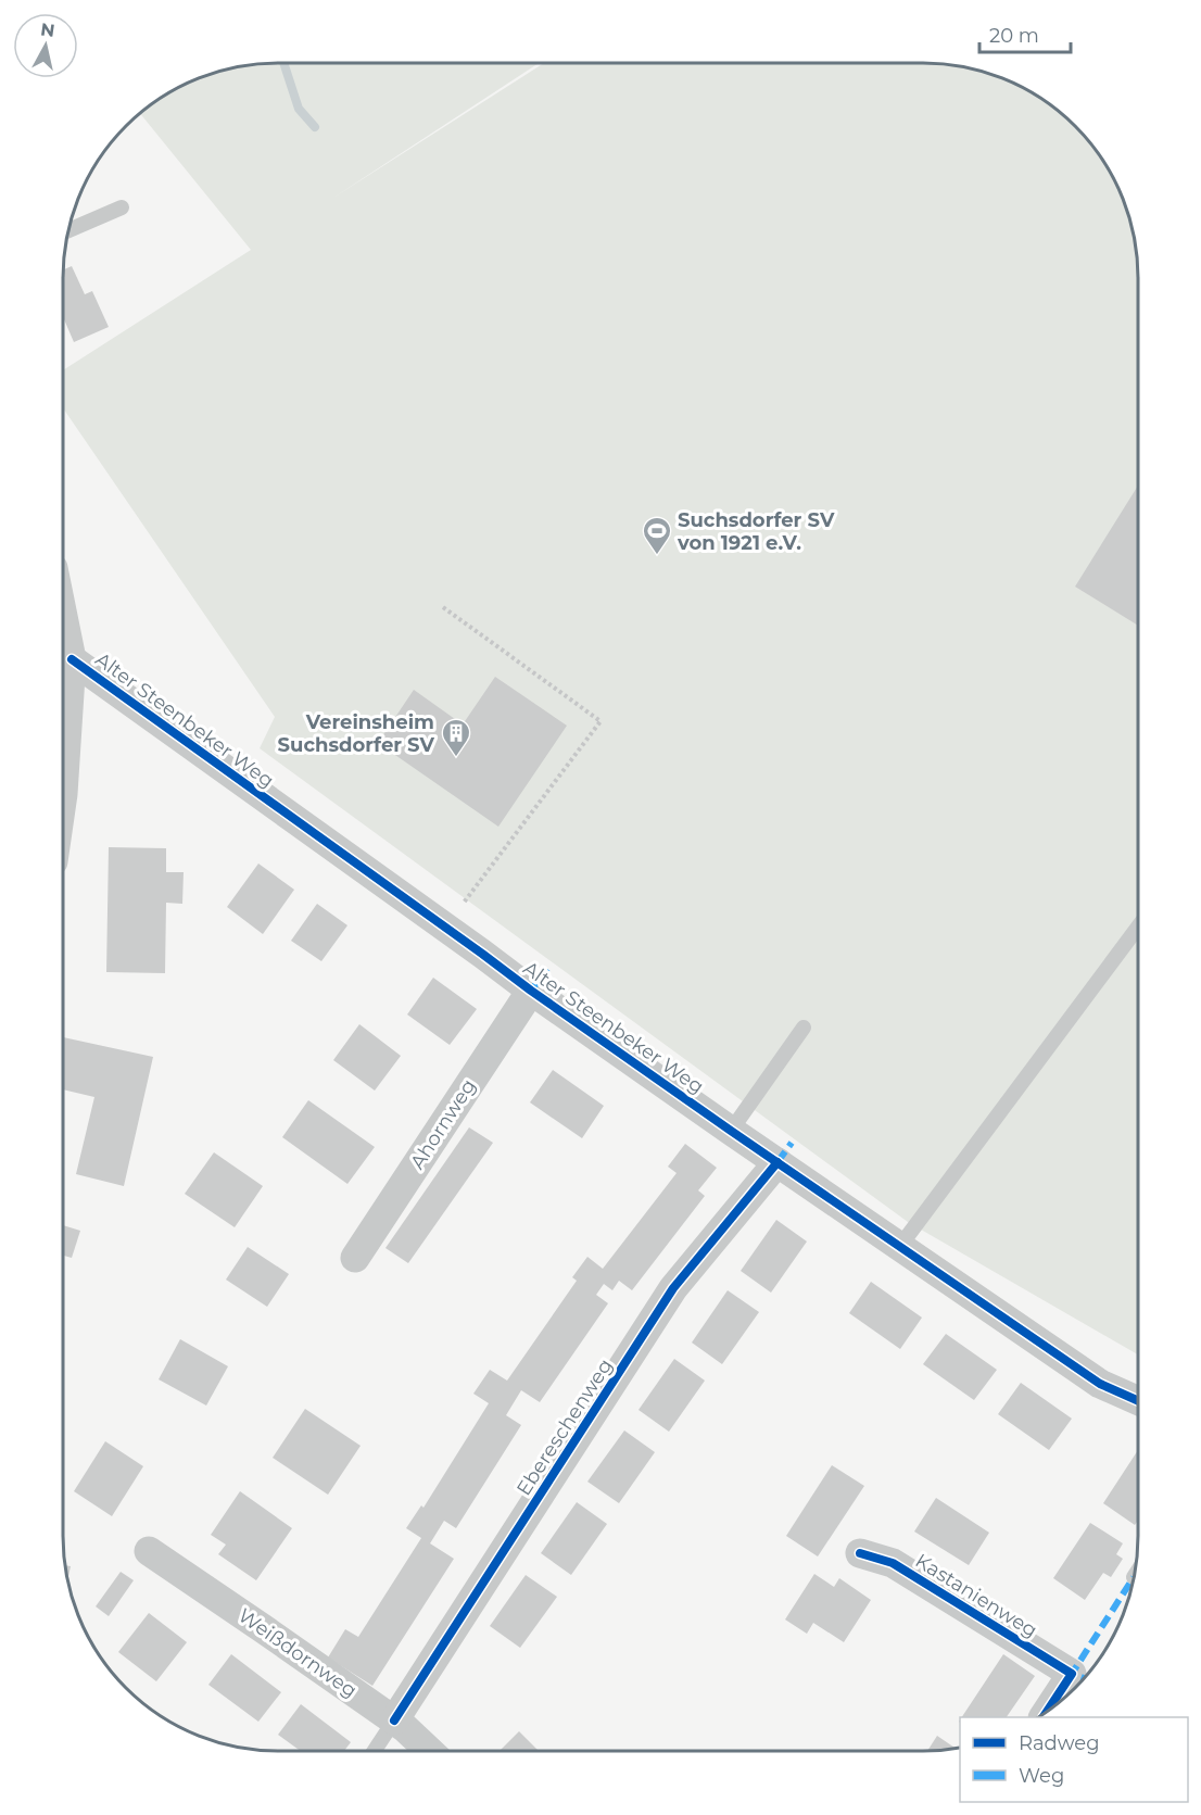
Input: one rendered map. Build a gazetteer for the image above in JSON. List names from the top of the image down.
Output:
{
  "streets": {
    "street": [
      "Alter Steenbeker Weg",
      "Ahornweg",
      "Ebereschenweg",
      "Kastanienweg",
      "Weißdornweg"
    ]
  },
  "crossings": [
    ["Alter Steenbeker Weg", "Ahornweg"],
    ["Alter Steenbeker Weg", "Ebereschenweg"],
    ["Ebereschenweg", "Weißdornweg"]
  ],
  "places": {
    "sports": ["Suchsdorfer SV von 1921 e.V."],
    "building": ["Vereinsheim Suchsdorfer SV"]
  },
  "legend": ["Radweg", "Weg"],
  "scale_bar": "20 m",
  "north": "top"
}
